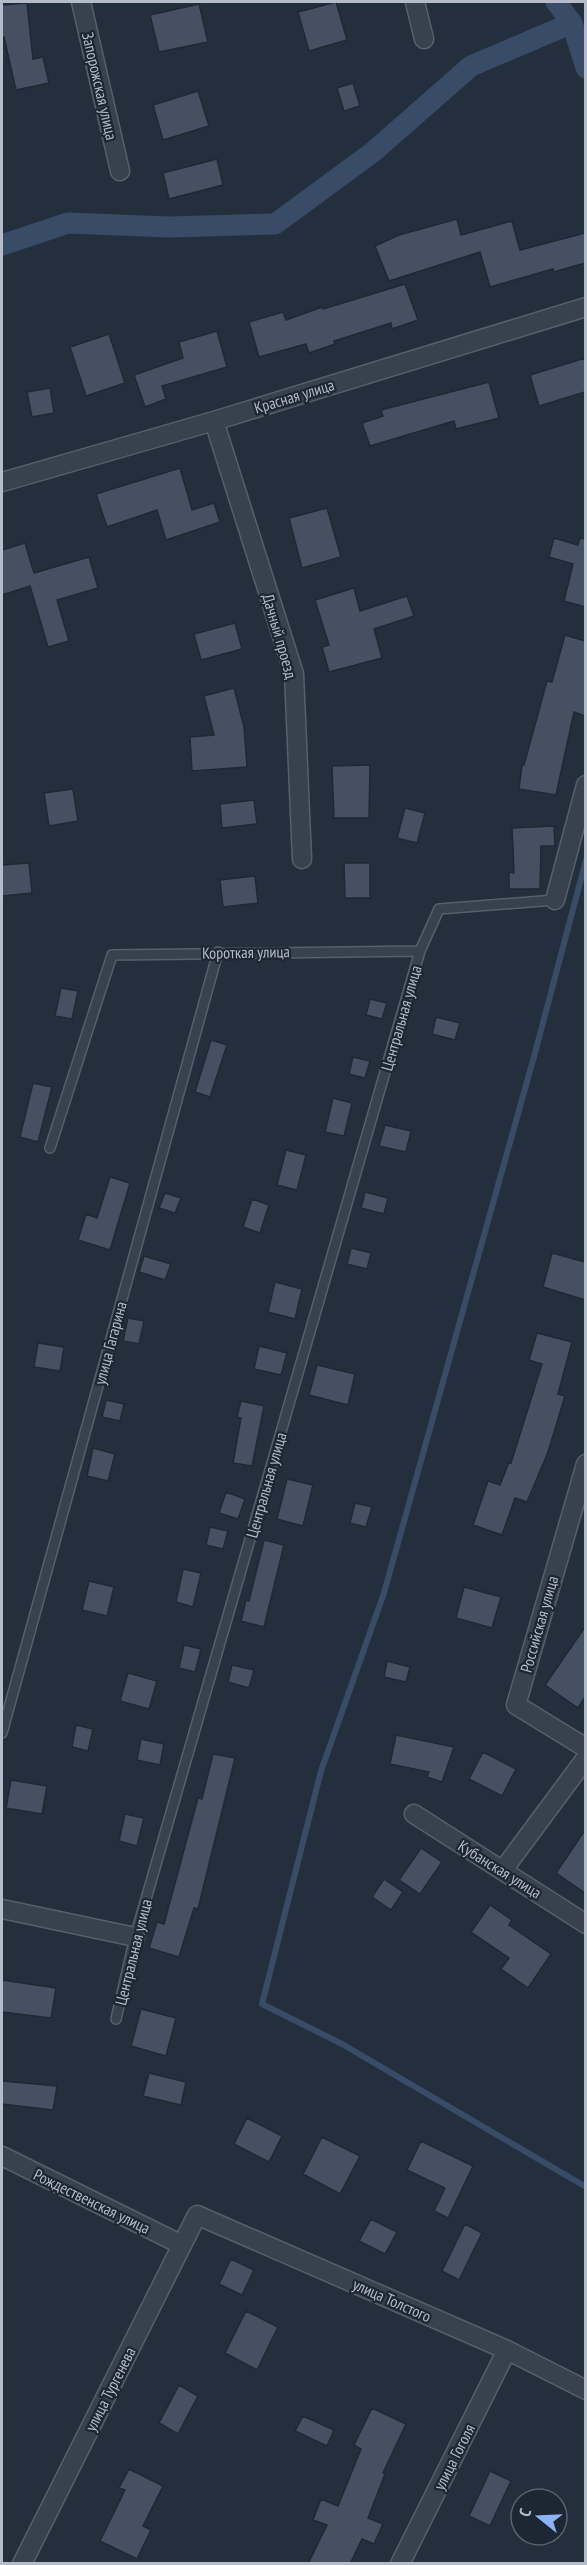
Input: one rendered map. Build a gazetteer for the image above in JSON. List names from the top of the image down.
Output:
{
  "streets": {
    "street": [
      "Запорожская улица",
      "Красная улица",
      "Дачный проезд",
      "Российская улица",
      "Кубанская улица",
      "Рождественская улица",
      "улица Толстого",
      "улица Тургенева",
      "улица Гоголя"
    ],
    "lane": ["Короткая улица", "Центральная улица", "улица Гагарина"]
  },
  "crossings": [
    ["Красная улица", "Дачный проезд"],
    ["Короткая улица", "Центральная улица"],
    ["Короткая улица", "улица Гагарина"],
    ["Рождественская улица", "улица Тургенева"],
    ["улица Толстого", "улица Тургенева"],
    ["улица Толстого", "улица Гоголя"]
  ],
  "north": "left"
}
